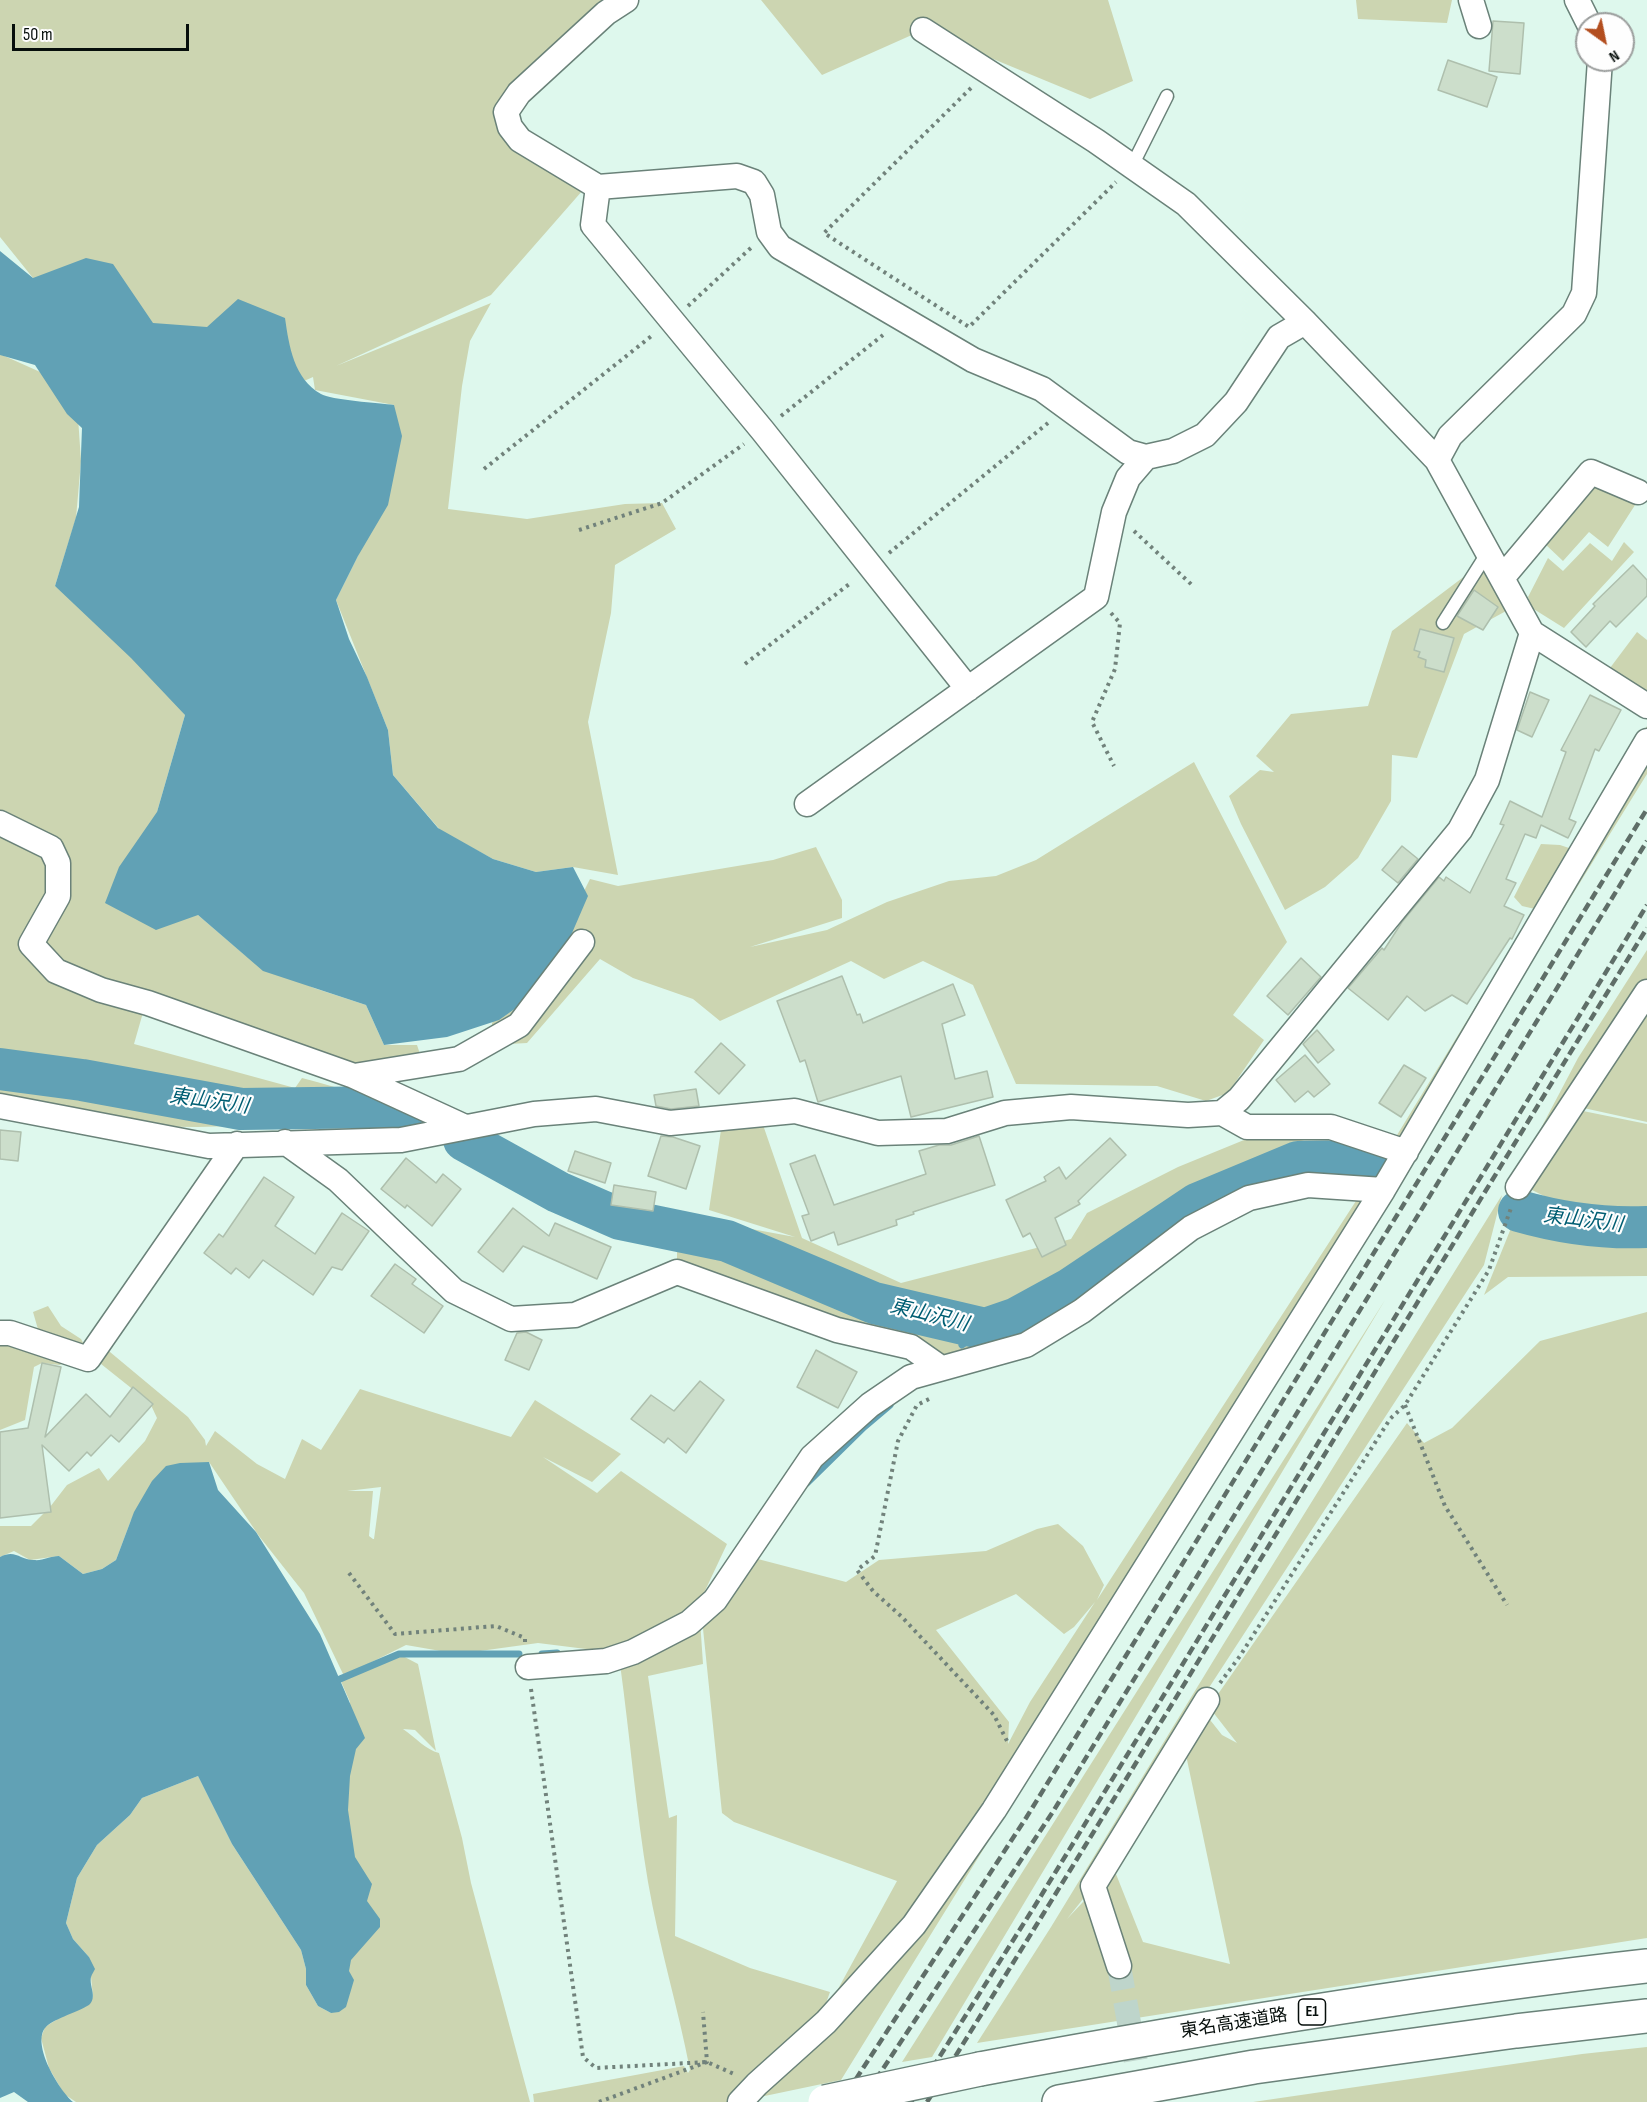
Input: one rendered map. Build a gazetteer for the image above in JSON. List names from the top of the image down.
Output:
{
  "streets": {
    "highway": ["E1", "東名高速道路"]
  },
  "water": ["東山沢川"],
  "scale_bar": "50 m",
  "north": "bottom right"
}
